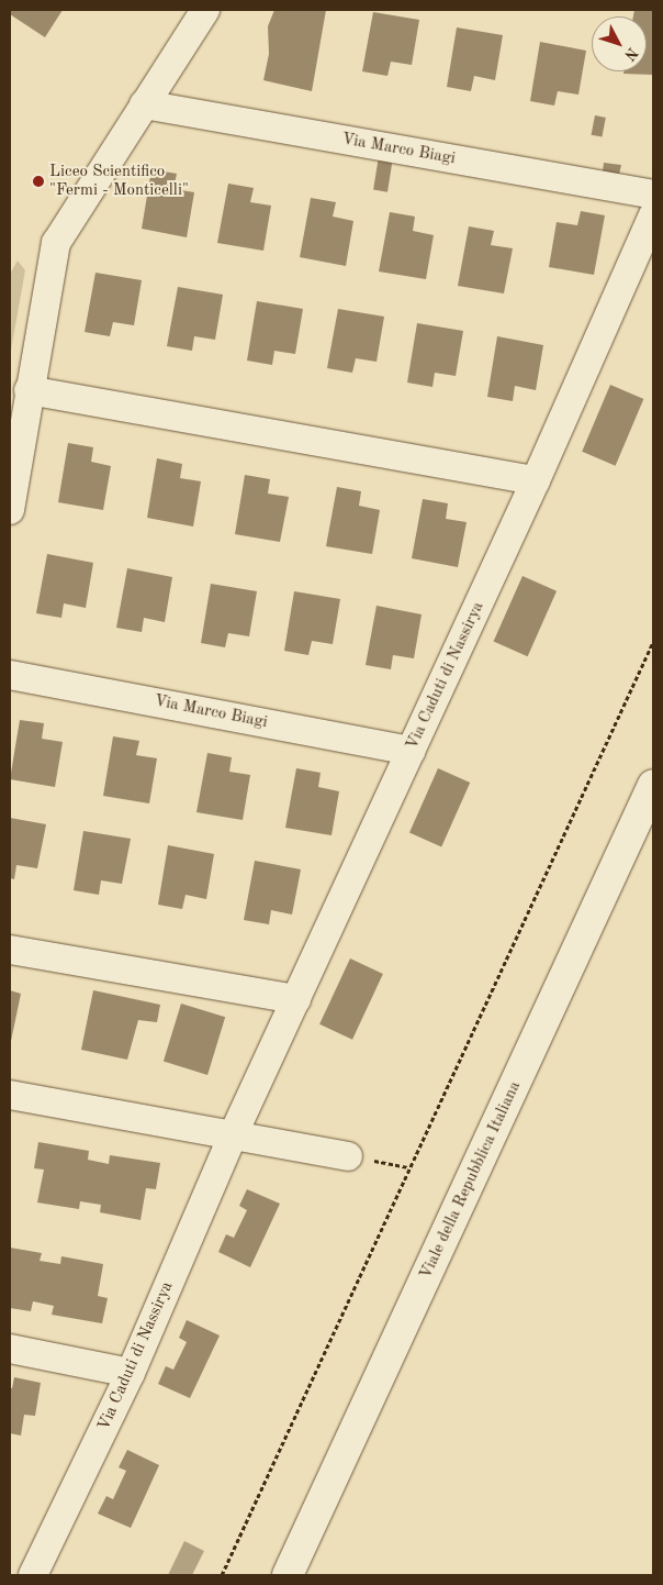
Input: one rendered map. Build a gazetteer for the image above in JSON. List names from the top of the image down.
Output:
{
  "streets": {
    "street": ["Via Marco Biagi", "Via Caduti di Nassirya", "Viale della Repubblica Italiana"]
  },
  "crossings": [
    ["Via Marco Biagi", "Via Caduti di Nassirya"]
  ],
  "places": ["Liceo Scientifico \"Fermi - Monticelli\""],
  "north": "bottom right"
}
